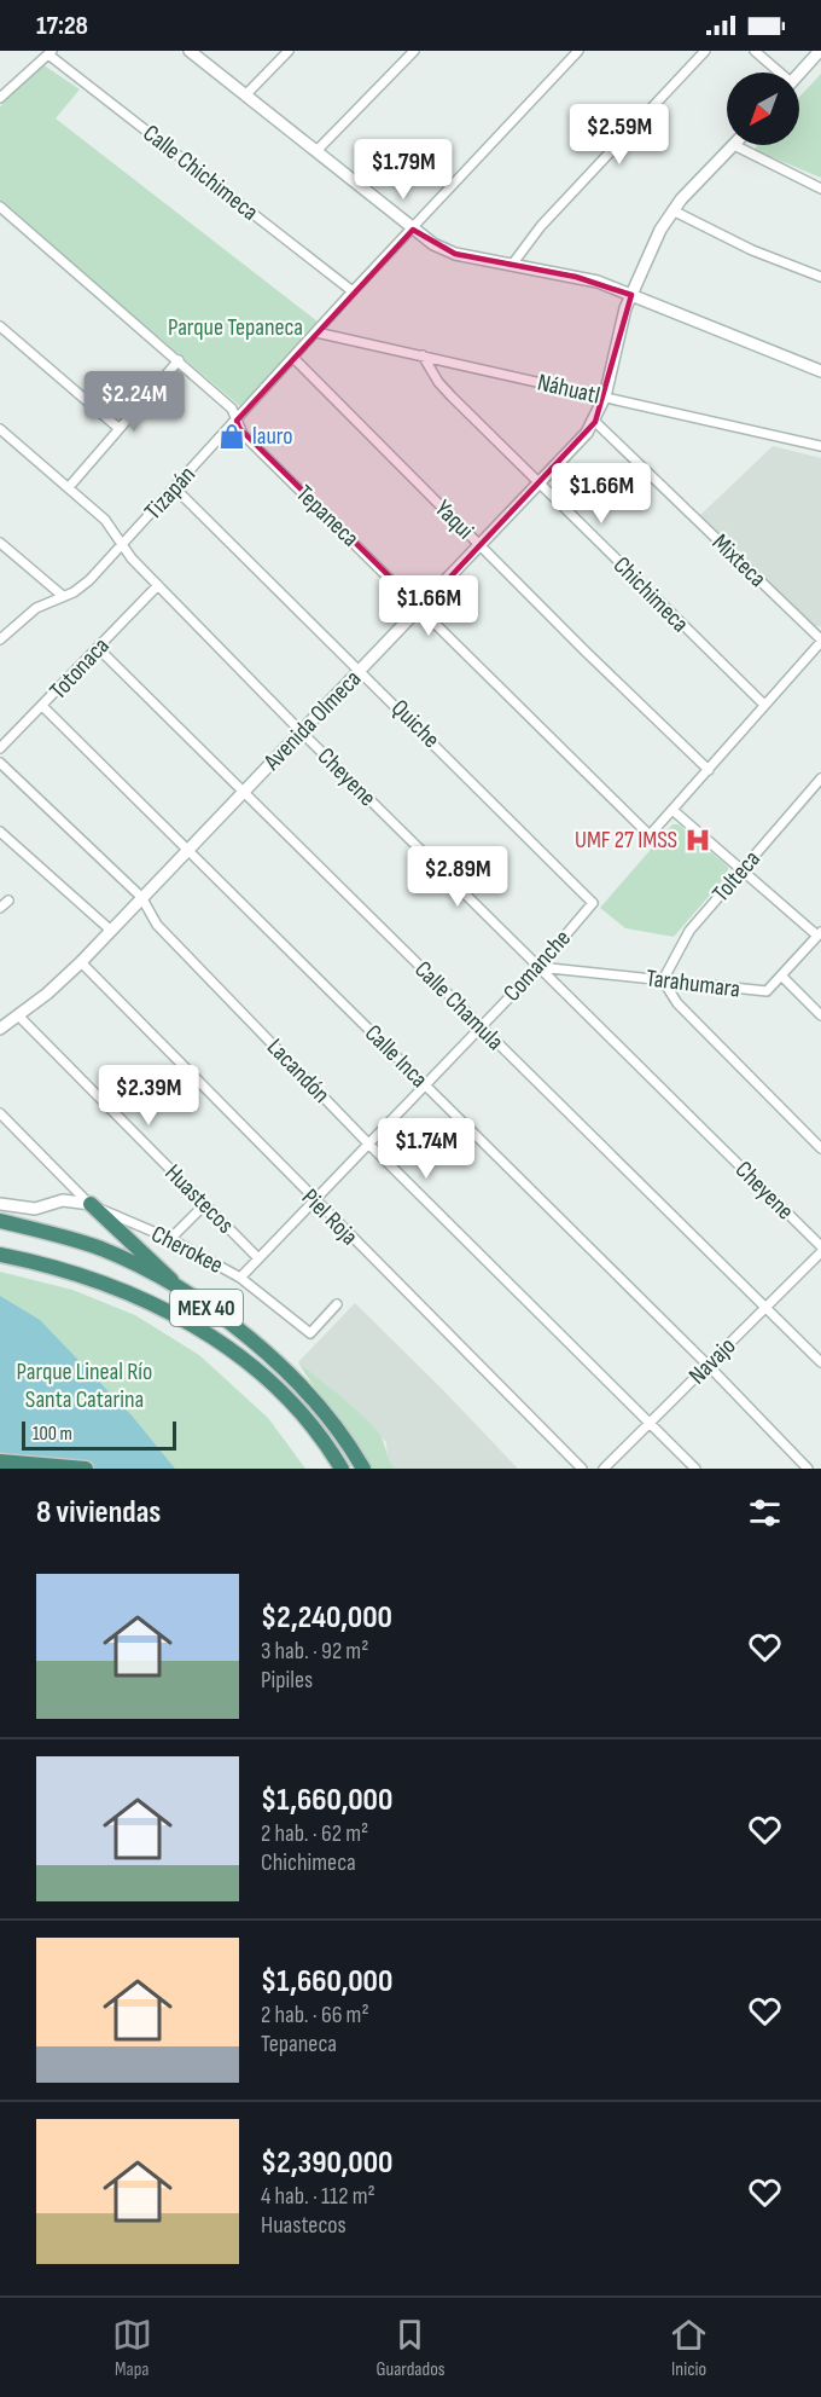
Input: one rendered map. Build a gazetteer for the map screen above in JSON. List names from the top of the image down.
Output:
{
  "streets": {
    "highway": ["MEX 40"],
    "street": [
      "Calle Chichimeca",
      "Náhuatl",
      "Tizapán",
      "Tepaneca",
      "Yaqui",
      "Mixteca",
      "Chichimeca",
      "Totonaca",
      "Avenida Olmeca",
      "Quiche",
      "Cheyene",
      "Tolteca",
      "Comanche",
      "Tarahumara",
      "Calle Chamula",
      "Calle Inca",
      "Lacandón",
      "Huastecos",
      "Piel Roja",
      "Cherokee",
      "Navajo"
    ]
  },
  "crossings": [
    ["Calle Chichimeca", "Tizapán"],
    ["Náhuatl", "Tizapán"],
    ["Náhuatl", "Chichimeca"],
    ["Náhuatl", "Avenida Olmeca"],
    ["Tizapán", "Tepaneca"],
    ["Tizapán", "Yaqui"],
    ["Tizapán", "Quiche"],
    ["Tizapán", "Cheyene"],
    ["Tepaneca", "Avenida Olmeca"],
    ["Yaqui", "Avenida Olmeca"],
    ["Mixteca", "Avenida Olmeca"],
    ["Chichimeca", "Avenida Olmeca"],
    ["Totonaca", "Cheyene"],
    ["Totonaca", "Calle Chamula"],
    ["Totonaca", "Calle Inca"],
    ["Avenida Olmeca", "Quiche"],
    ["Avenida Olmeca", "Cheyene"],
    ["Avenida Olmeca", "Calle Chamula"],
    ["Avenida Olmeca", "Calle Inca"],
    ["Avenida Olmeca", "Lacandón"],
    ["Avenida Olmeca", "Huastecos"],
    ["Avenida Olmeca", "Piel Roja"],
    ["Quiche", "Comanche"],
    ["Cheyene", "Comanche"],
    ["Cheyene", "Tarahumara"],
    ["Tolteca", "Tarahumara"],
    ["Comanche", "Tarahumara"],
    ["Comanche", "Calle Chamula"],
    ["Comanche", "Calle Inca"],
    ["Comanche", "Lacandón"],
    ["Comanche", "Huastecos"],
    ["Comanche", "Piel Roja"],
    ["Comanche", "Cherokee"],
    ["Calle Chamula", "Navajo"],
    ["Calle Inca", "Navajo"],
    ["Lacandón", "Navajo"]
  ],
  "parks": ["Parque Tepaneca", "Parque Lineal Río Santa Catarina"],
  "places": {
    "shop": ["lauro"],
    "hospital": ["UMF 27 IMSS"]
  },
  "scale_bar": "100 m",
  "north": "bottom left",
  "page": {
    "status": "17:28",
    "price": [
      "$2.59M",
      "$1.79M",
      "$2.24M",
      "$1.66M",
      "$1.66M",
      "$2.89M",
      "$2.39M",
      "$1.74M"
    ],
    "scale": "100 m",
    "heading": "8 viviendas",
    "list": [
      {
        "name": "$2,240,000",
        "note": "3 hab. · 92 m² · Pipiles"
      },
      {
        "name": "$1,660,000",
        "note": "2 hab. · 62 m² · Chichimeca"
      },
      {
        "name": "$1,660,000",
        "note": "2 hab. · 66 m² · Tepaneca"
      },
      {
        "name": "$2,390,000",
        "note": "4 hab. · 112 m² · Huastecos"
      }
    ],
    "tabs": ["Mapa", "Guardados", "Inicio"]
  }
}
